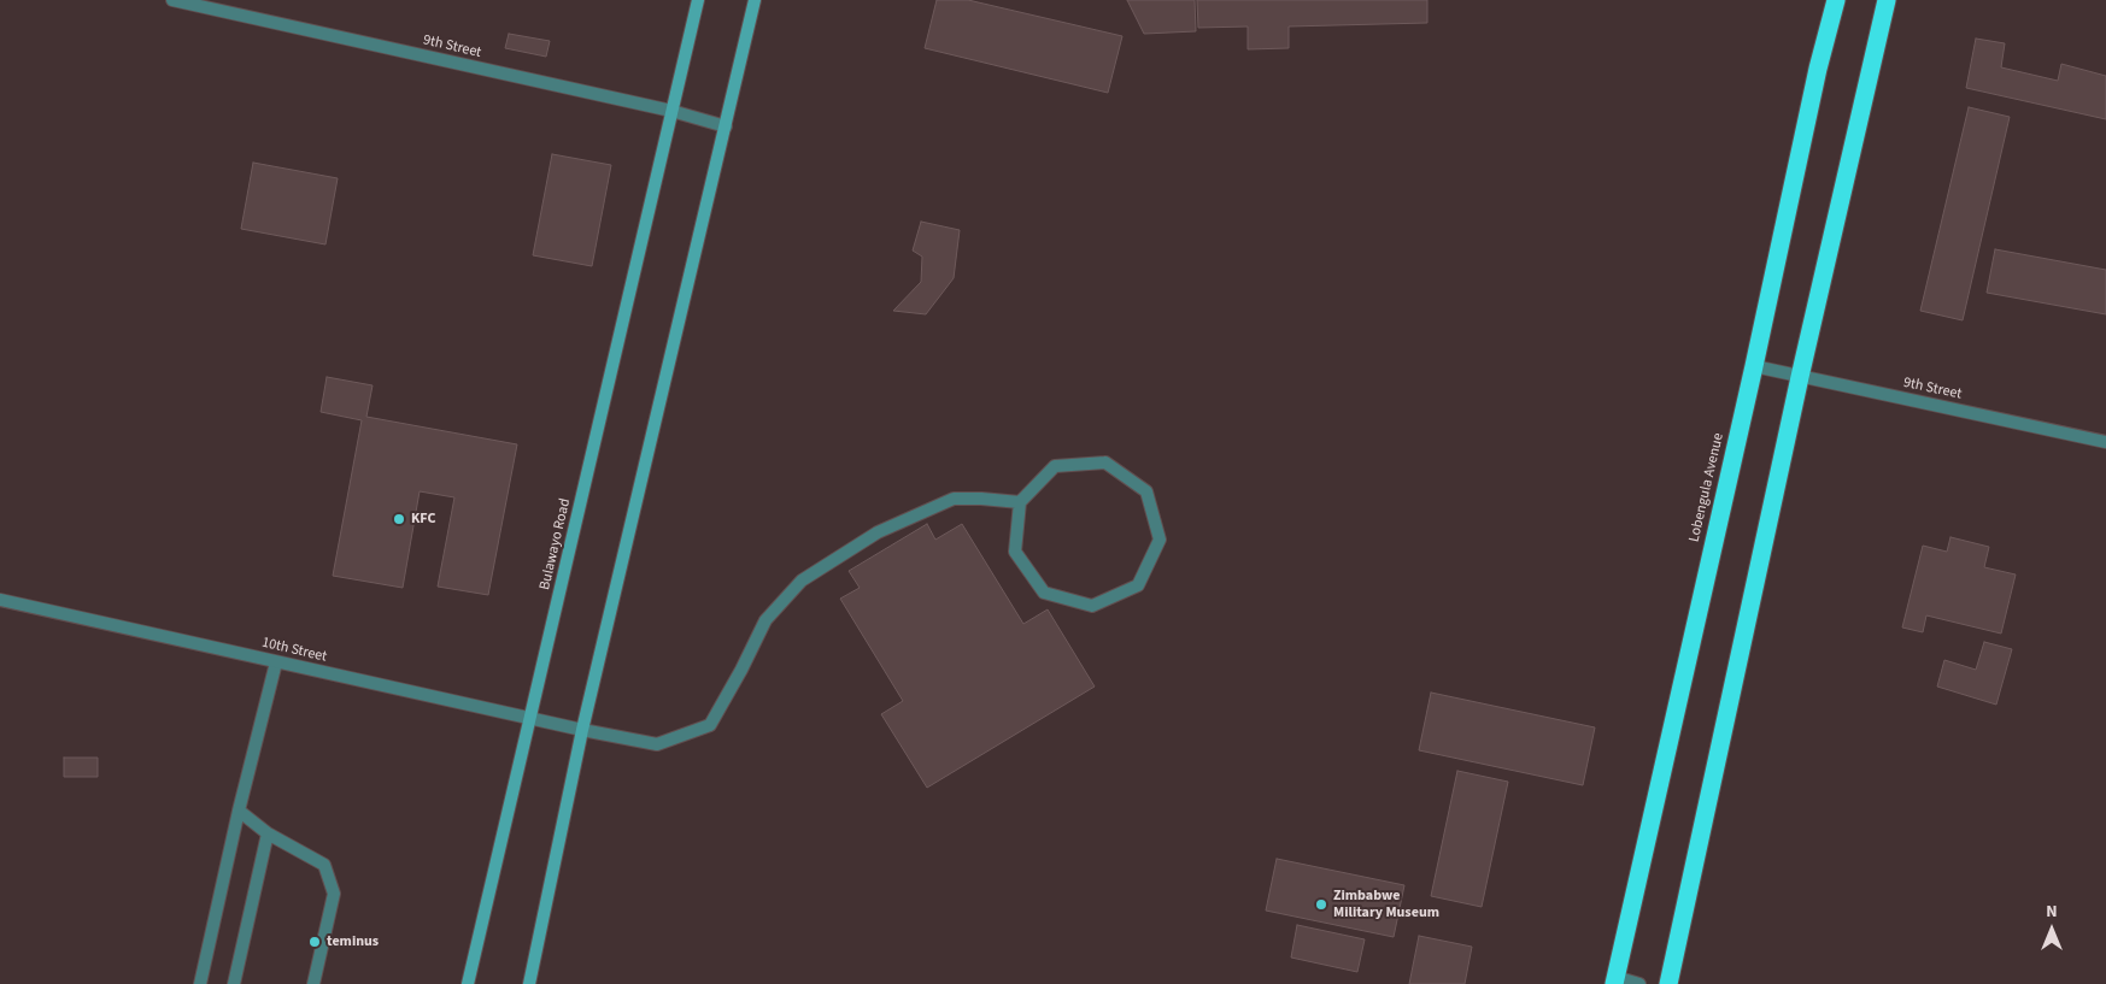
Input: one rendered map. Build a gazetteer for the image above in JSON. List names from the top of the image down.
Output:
{
  "streets": {
    "highway": ["Lobengula Avenue"],
    "street": ["9th Street", "Bulawayo Road", "10th Street"]
  },
  "crossings": [
    ["9th Street", "Lobengula Avenue"],
    ["9th Street", "Bulawayo Road"],
    ["Bulawayo Road", "10th Street"]
  ],
  "places": ["KFC", "Zimbabwe Military Museum", "teminus"],
  "north": "top"
}
